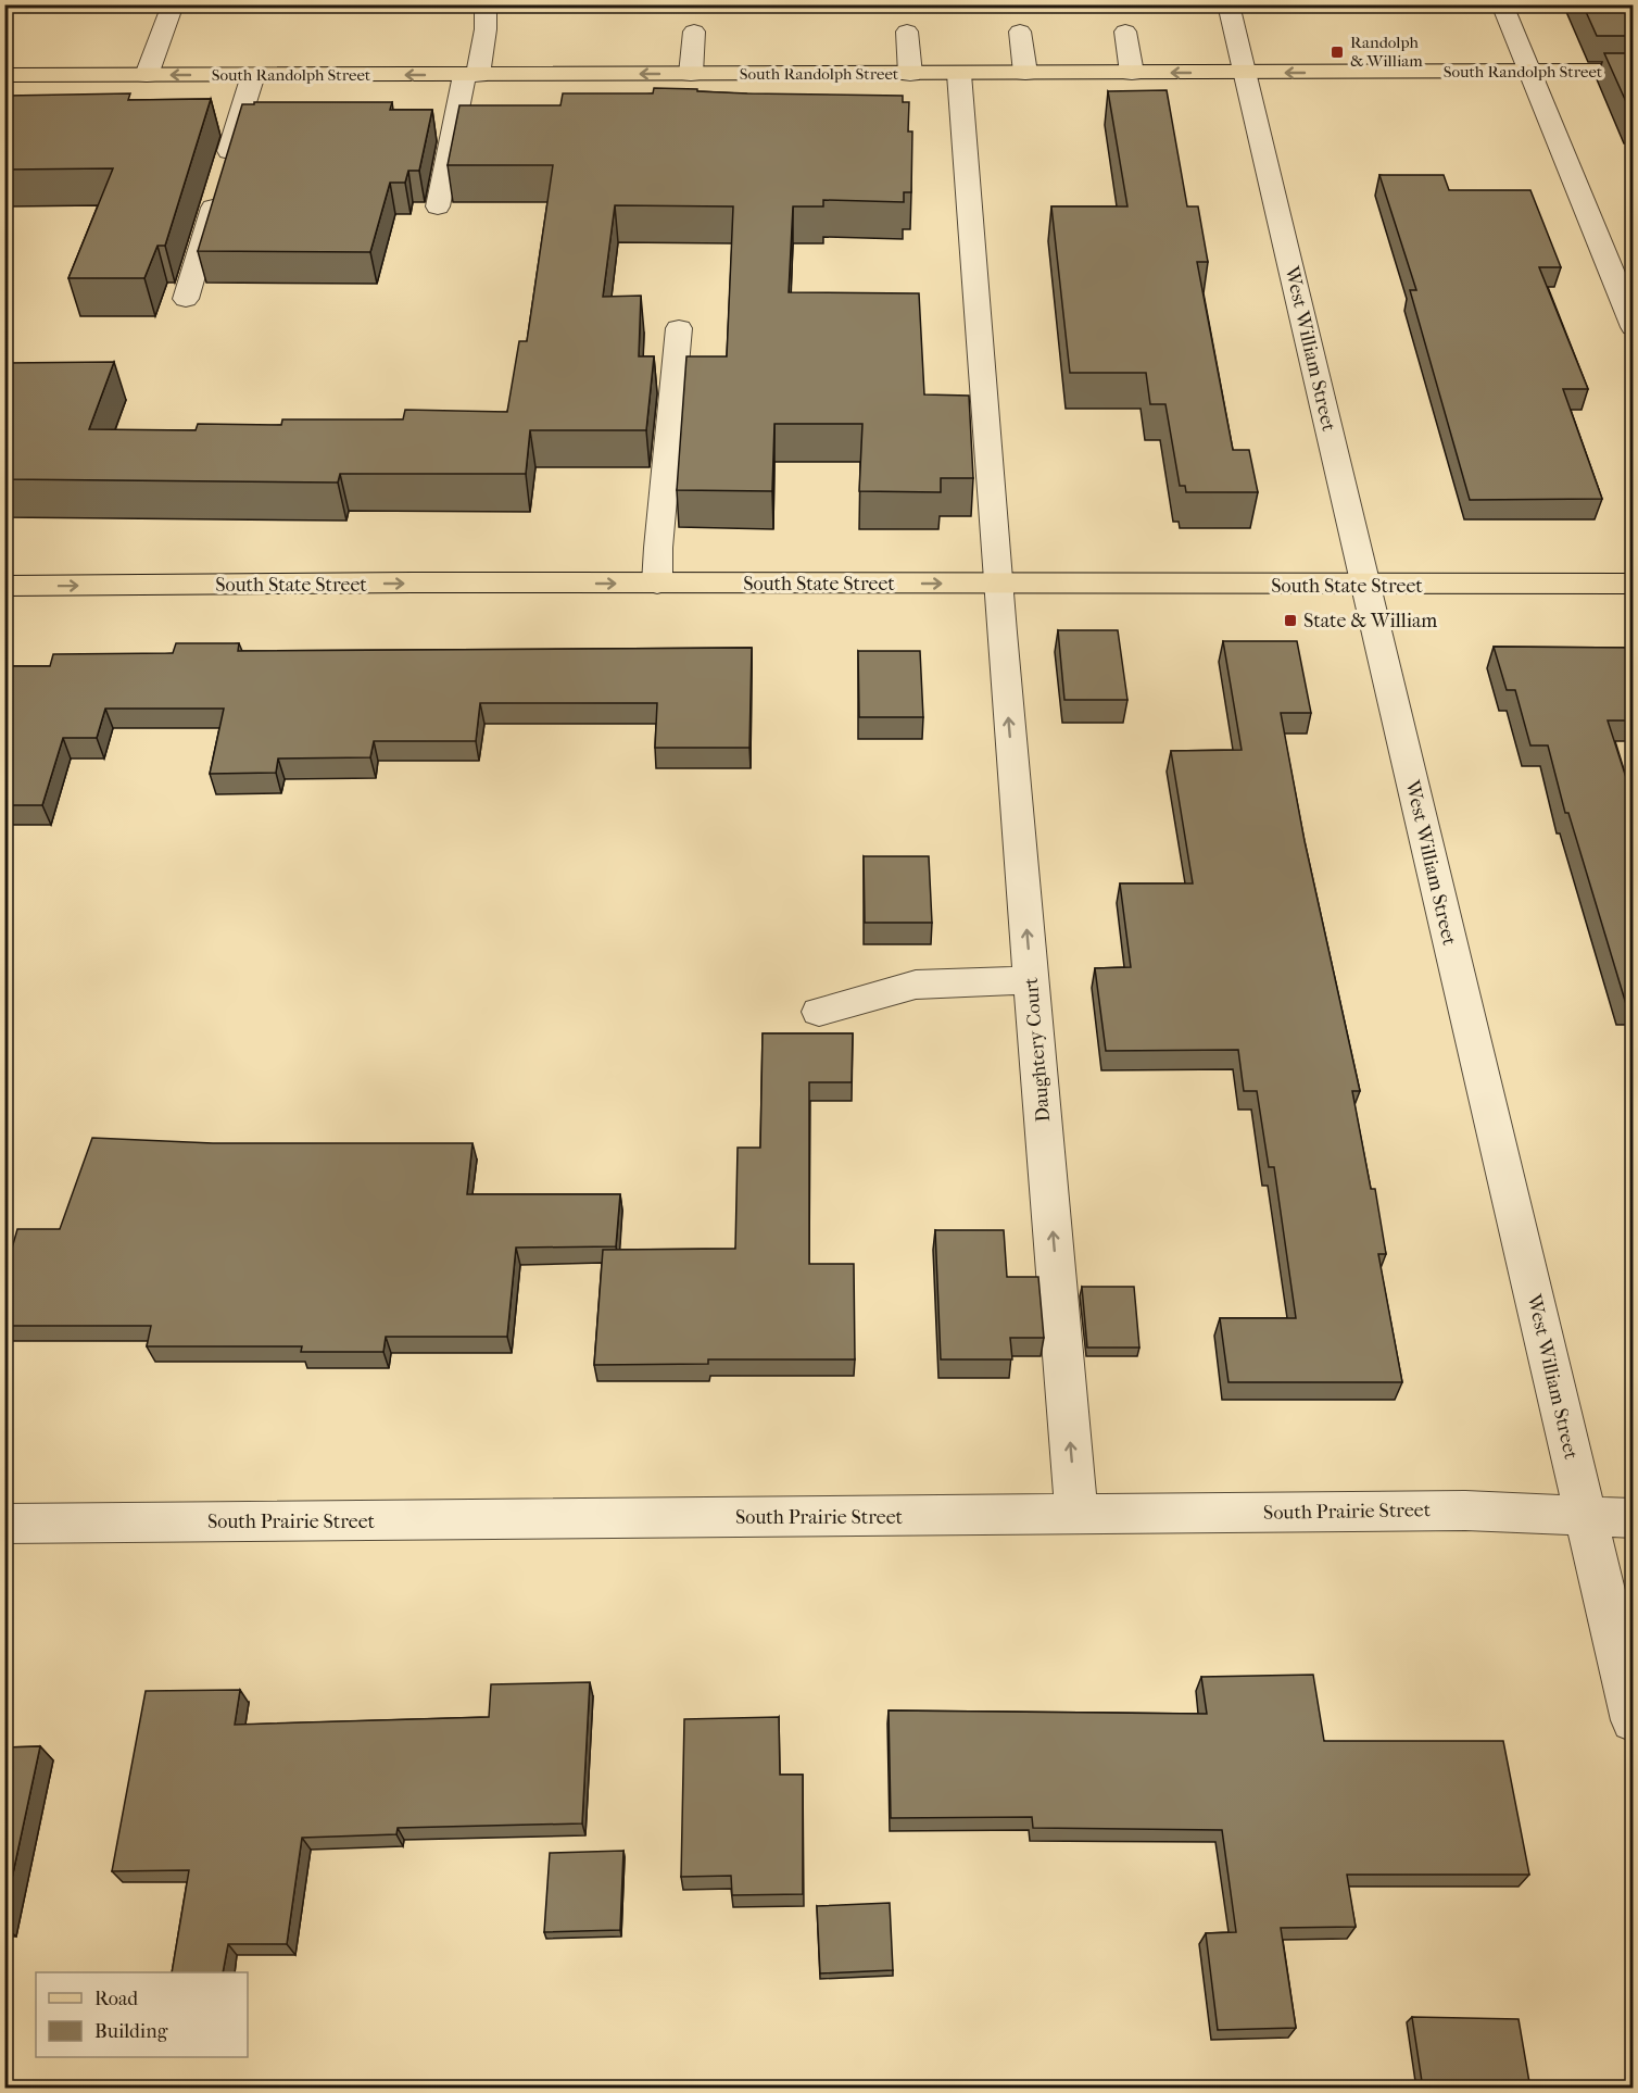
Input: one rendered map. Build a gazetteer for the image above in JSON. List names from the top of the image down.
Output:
{
  "streets": {
    "main road": ["South Randolph Street", "South State Street"],
    "street": ["West William Street", "Daughtery Court", "South Prairie Street"]
  },
  "crossings": [
    ["South Randolph Street", "West William Street"],
    ["South Randolph Street", "Daughtery Court"],
    ["West William Street", "South State Street"],
    ["West William Street", "South Prairie Street"],
    ["South State Street", "Daughtery Court"],
    ["Daughtery Court", "South Prairie Street"]
  ],
  "one_way": ["South Randolph Street", "South State Street", "Daughtery Court"],
  "places": {
    "transit": ["Randolph & William", "State & William"]
  },
  "legend": ["Road", "Building"]
}
